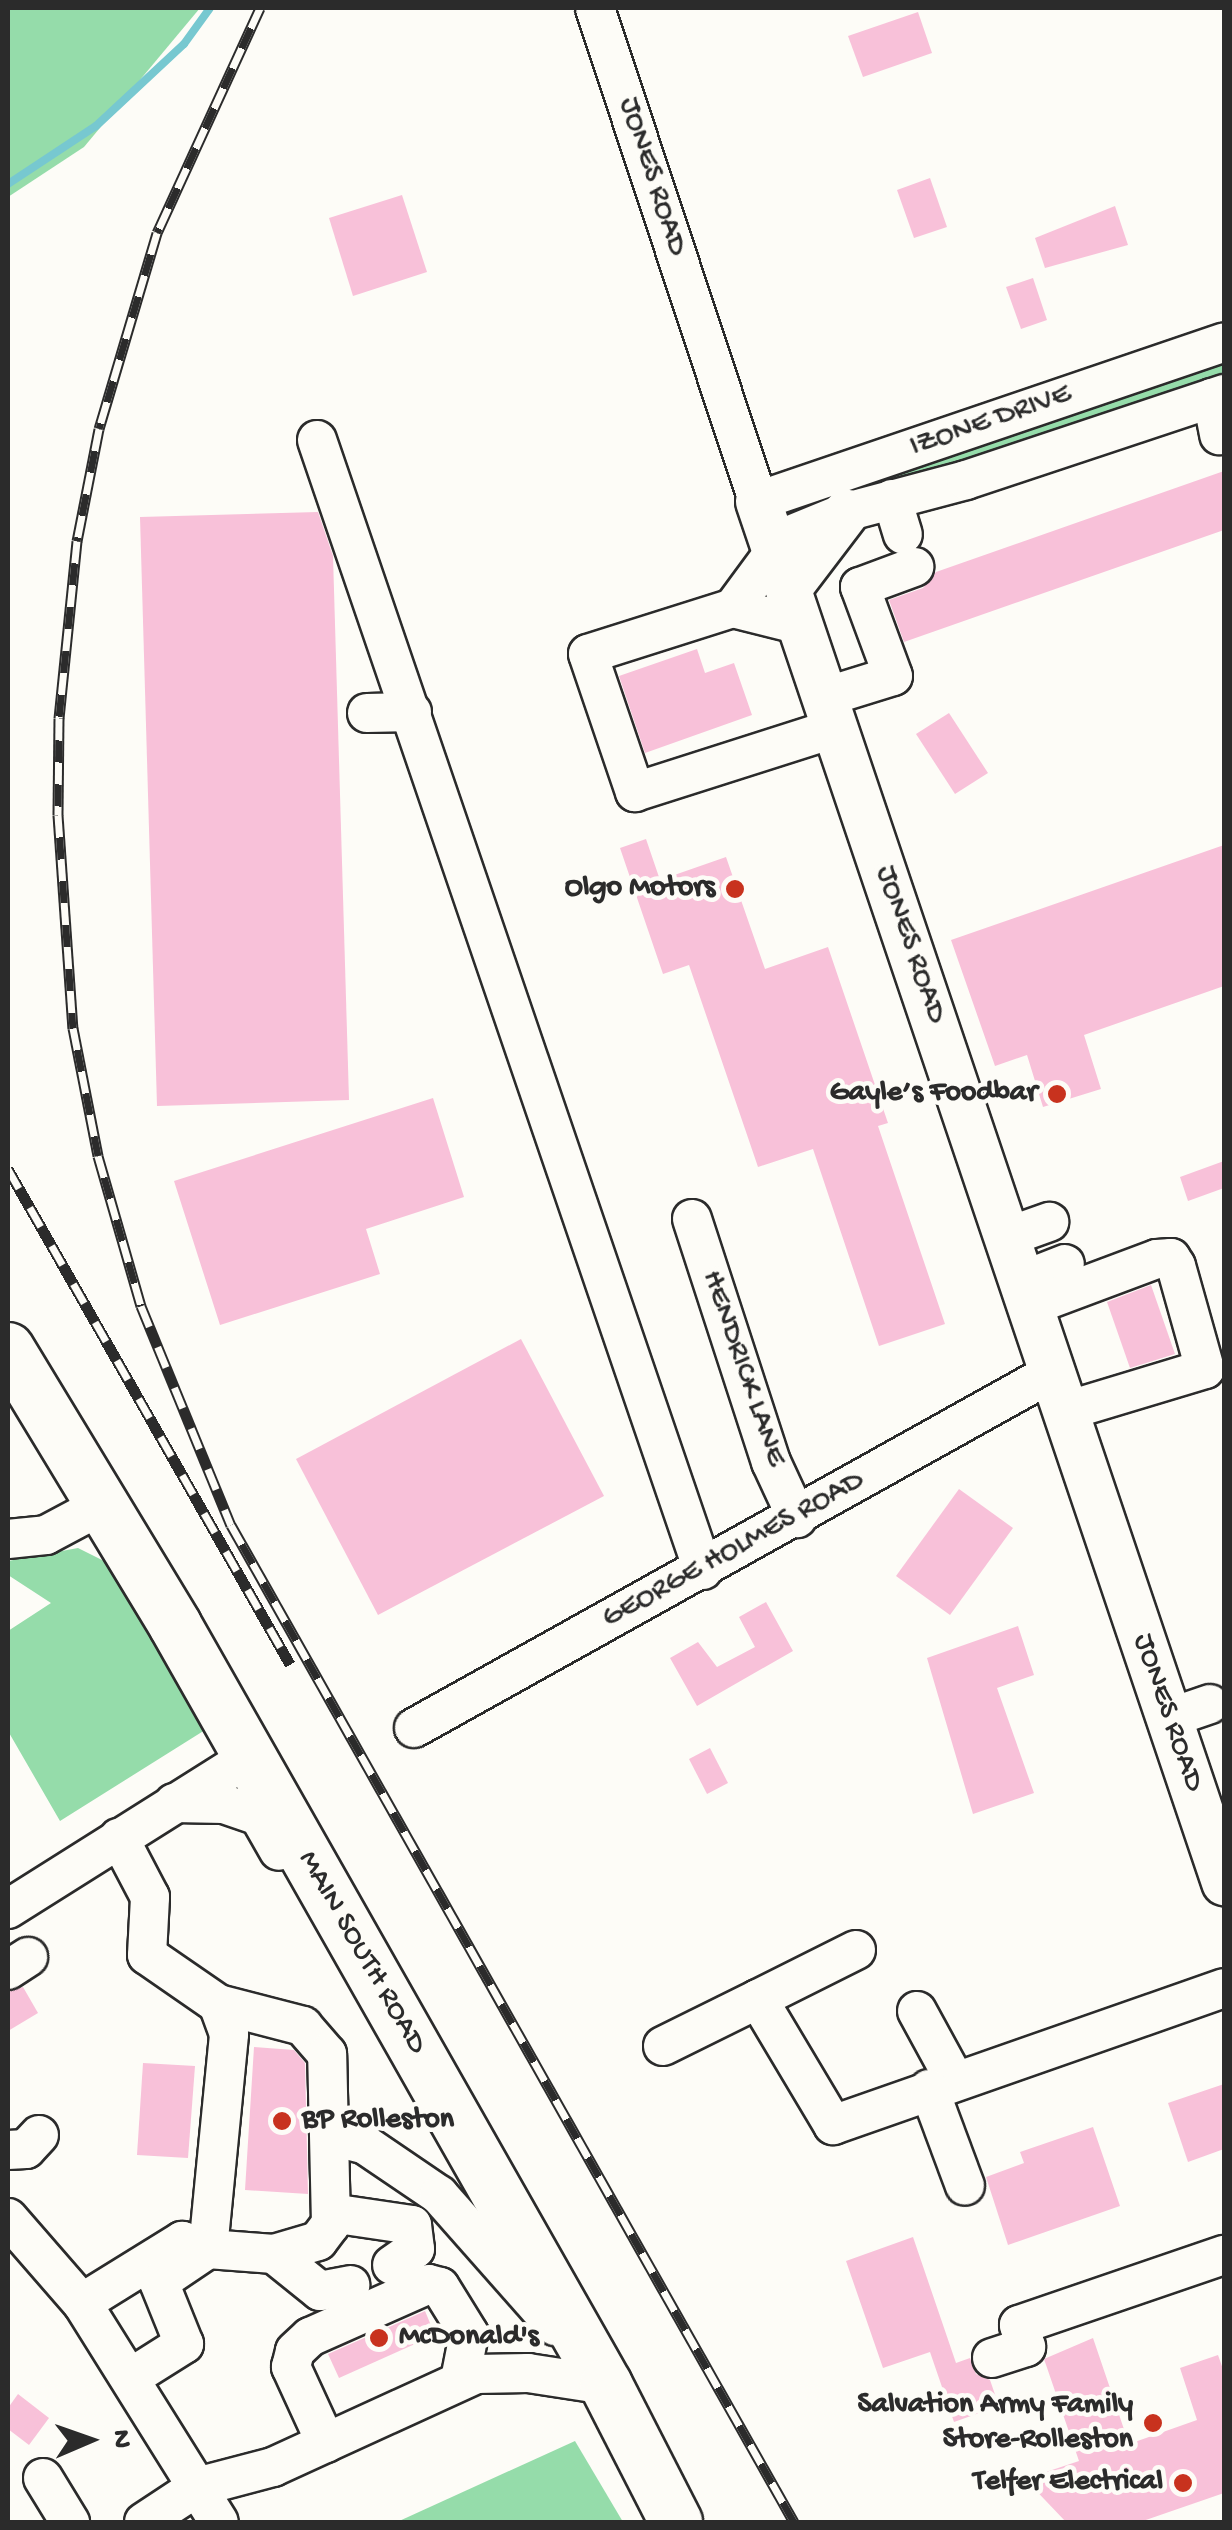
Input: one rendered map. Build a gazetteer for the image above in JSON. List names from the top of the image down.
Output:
{
  "streets": {
    "highway": ["MAIN SOUTH ROAD"],
    "main road": ["JONES ROAD"],
    "street": ["IZONE DRIVE", "HENDRICK LANE", "GEORGE HOLMES ROAD"]
  },
  "crossings": [
    ["JONES ROAD", "IZONE DRIVE"],
    ["JONES ROAD", "GEORGE HOLMES ROAD"],
    ["HENDRICK LANE", "GEORGE HOLMES ROAD"]
  ],
  "places": [
    "Olgo Motors",
    "Gayle’s Foodbar",
    "BP Rolleston",
    "McDonald's",
    "Salvation Army Family Store-Rolleston",
    "Telfer Electrical"
  ],
  "north": "right"
}
